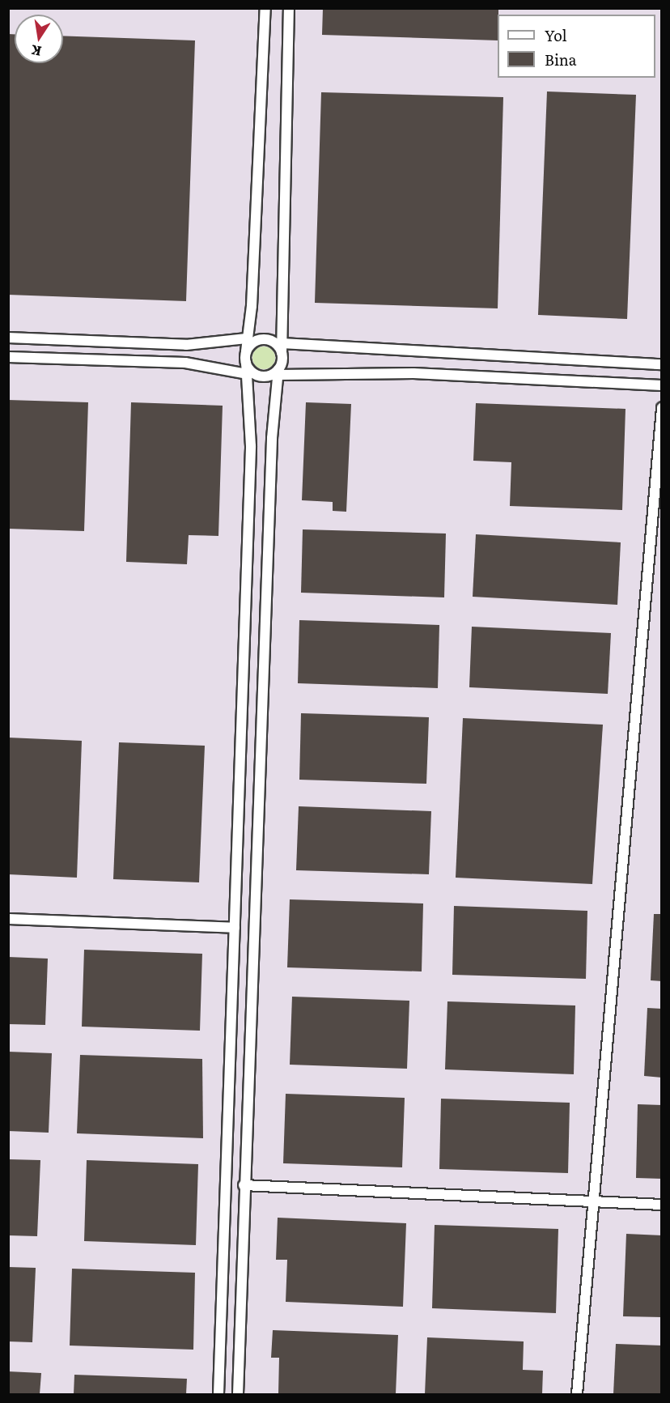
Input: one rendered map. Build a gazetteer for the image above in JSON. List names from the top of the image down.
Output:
{
  "legend": ["Yol", "Bina"],
  "north": "bottom"
}
